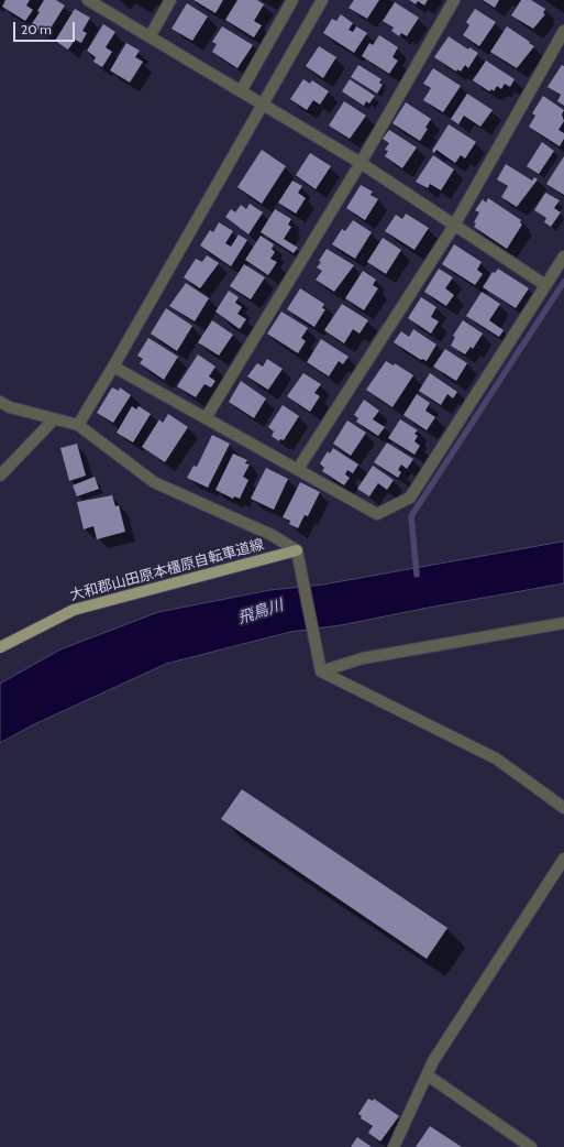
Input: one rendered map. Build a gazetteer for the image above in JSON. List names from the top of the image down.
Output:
{
  "streets": {
    "main road": ["大和郡山田原本橿原自転車道線"]
  },
  "water": ["飛鳥川"],
  "scale_bar": "20 m"
}
